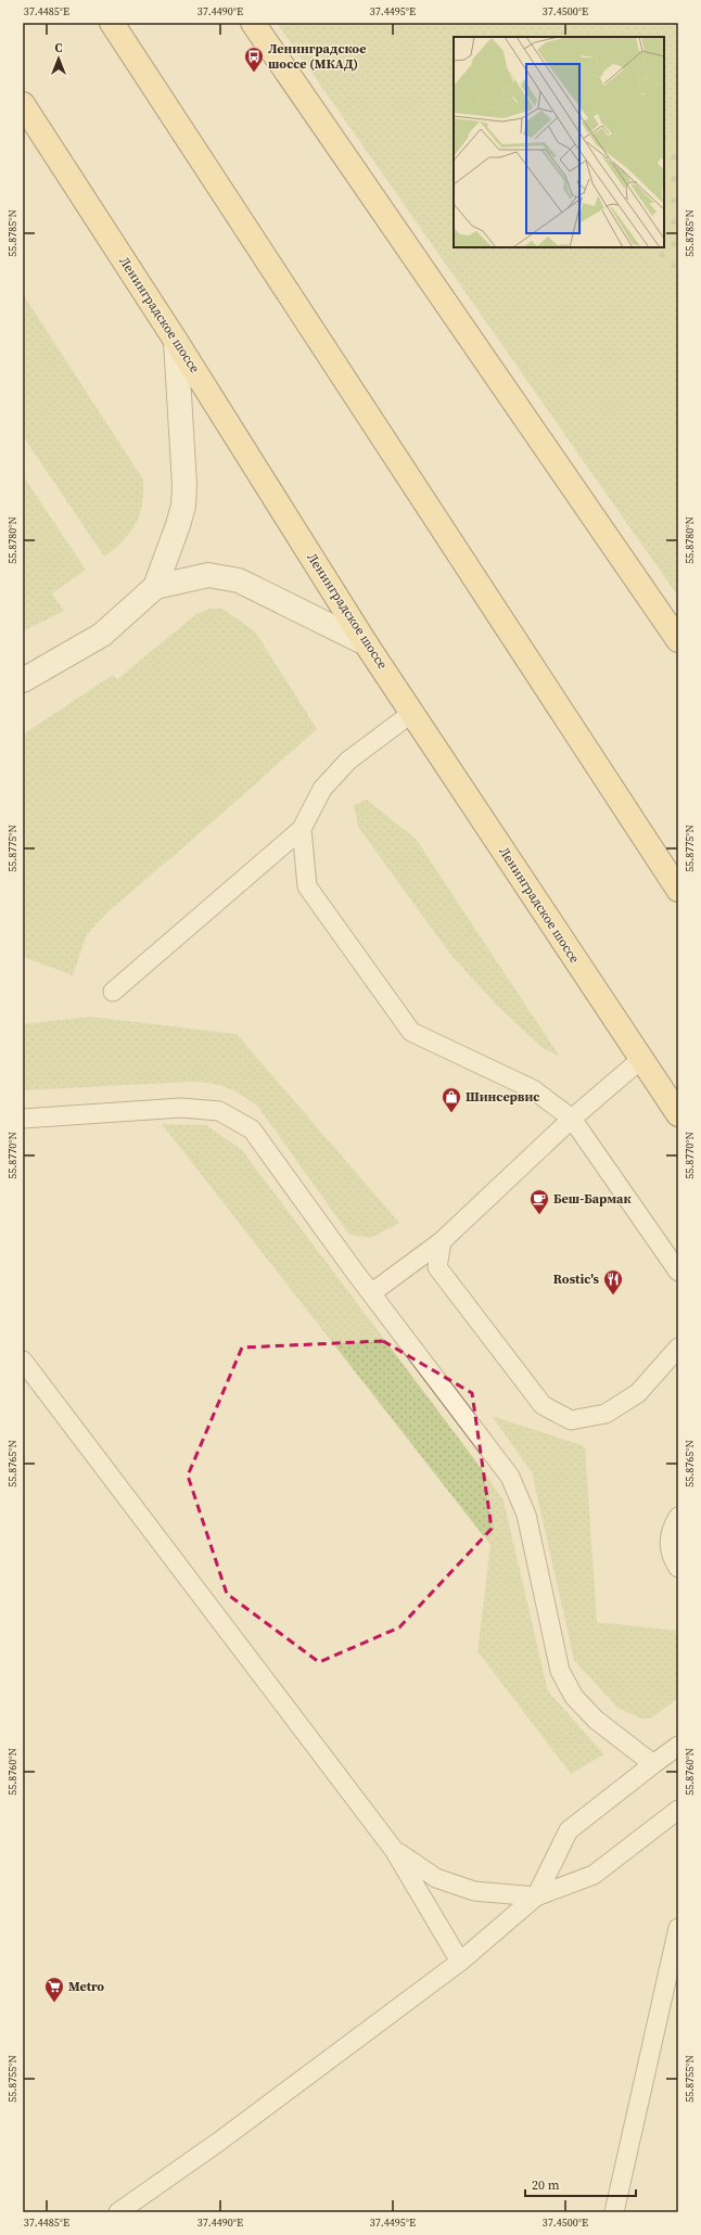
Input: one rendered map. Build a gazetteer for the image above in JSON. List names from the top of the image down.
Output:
{
  "streets": {
    "main road": ["Ленинградское шоссе"]
  },
  "places": {
    "bus stop": ["Ленинградское шоссе (МКАД)"],
    "shop": ["Шинсервис"],
    "cafe": ["Беш-Бармак"],
    "restaurant": ["Rostic's"],
    "supermarket": ["Metro"]
  },
  "scale_bar": "20 m",
  "north": "top",
  "coordinates": [
    "37.4485°E",
    "37.4490°E",
    "37.4495°E",
    "37.4500°E",
    "55.8785°N",
    "55.8780°N",
    "55.8775°N",
    "55.8770°N",
    "55.8765°N",
    "55.8760°N",
    "55.8755°N"
  ]
}
